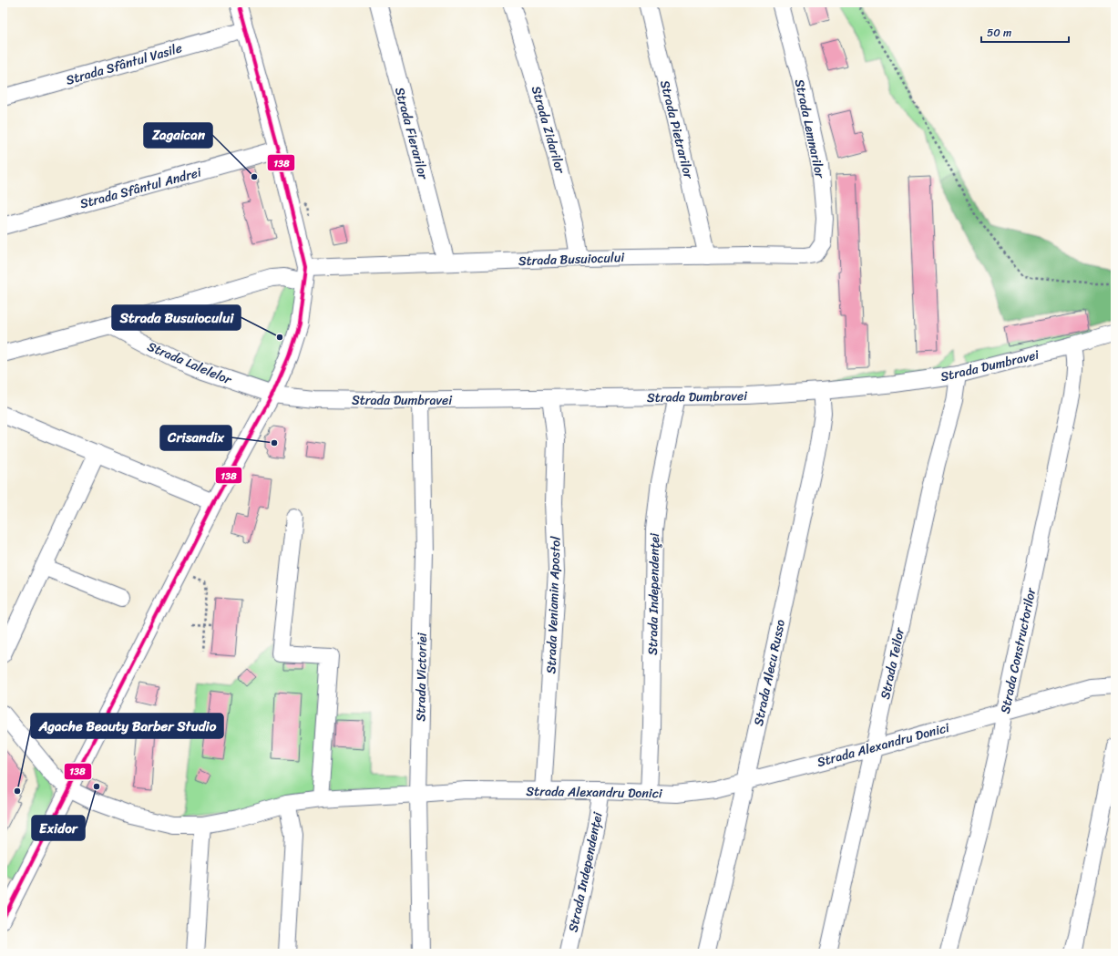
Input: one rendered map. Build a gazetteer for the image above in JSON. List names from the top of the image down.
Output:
{
  "streets": {
    "street": [
      "Strada Sfântul Vasile",
      "Strada Lemnarilor",
      "Strada Zidarilor",
      "Strada Pietrarilor",
      "Strada Fierarilor",
      "Strada Sfântul Andrei",
      "Strada Busuiocului",
      "Strada Lalelelor",
      "Strada Dumbravei",
      "Strada Independenţei",
      "Strada Veniamin Apostol",
      "Strada Constructorilor",
      "Strada Teilor",
      "Strada Alecu Russo",
      "Strada Victoriei",
      "Strada Alexandru Donici",
      "Strada Independenței"
    ]
  },
  "crossings": [
    ["Strada Lemnarilor", "Strada Busuiocului"],
    ["Strada Zidarilor", "Strada Busuiocului"],
    ["Strada Pietrarilor", "Strada Busuiocului"],
    ["Strada Fierarilor", "Strada Busuiocului"],
    ["Strada Busuiocului", "Strada Lalelelor"],
    ["Strada Lalelelor", "Strada Dumbravei"],
    ["Strada Dumbravei", "Strada Independenţei"],
    ["Strada Dumbravei", "Strada Veniamin Apostol"],
    ["Strada Dumbravei", "Strada Constructorilor"],
    ["Strada Dumbravei", "Strada Teilor"],
    ["Strada Dumbravei", "Strada Alecu Russo"],
    ["Strada Dumbravei", "Strada Victoriei"],
    ["Strada Independenţei", "Strada Alexandru Donici"],
    ["Strada Veniamin Apostol", "Strada Alexandru Donici"],
    ["Strada Constructorilor", "Strada Alexandru Donici"],
    ["Strada Teilor", "Strada Alexandru Donici"],
    ["Strada Alecu Russo", "Strada Alexandru Donici"],
    ["Strada Victoriei", "Strada Alexandru Donici"],
    ["Strada Alexandru Donici", "Strada Independenței"]
  ],
  "places": [
    "Zagaican",
    "Strada Busuiocului",
    "Crisandix",
    "Exidor",
    "Agache Beauty Barber Studio"
  ],
  "lines": ["transit line 138"],
  "scale_bar": "50 m"
}
